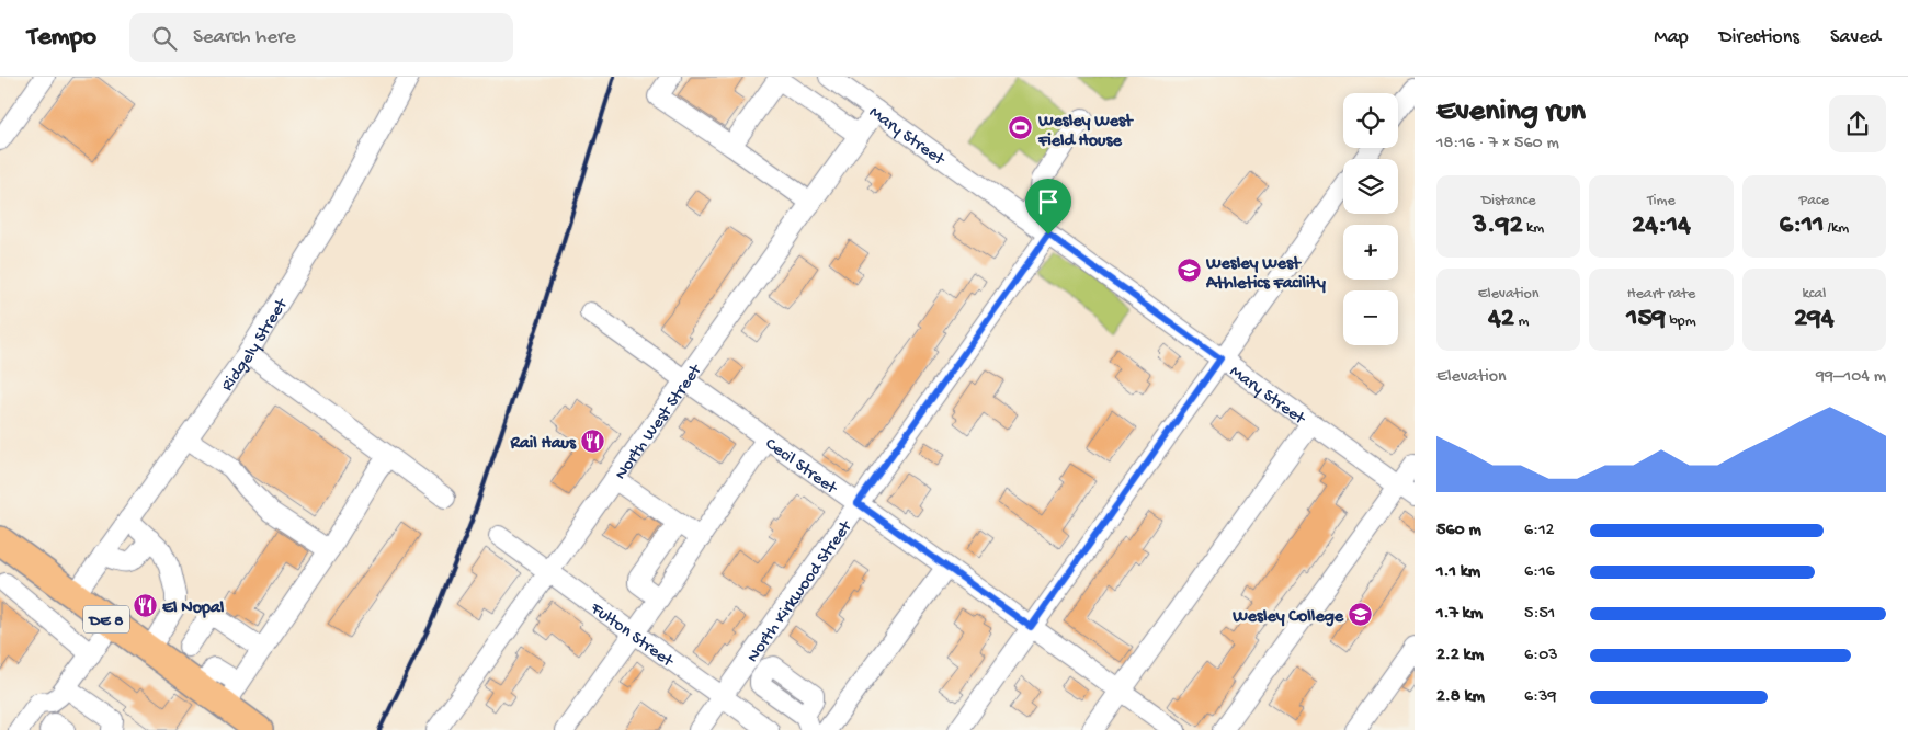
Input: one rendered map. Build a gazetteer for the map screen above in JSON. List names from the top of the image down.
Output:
{
  "streets": {
    "highway": ["DE 8"],
    "street": [
      "Mary Street",
      "Ridgely Street",
      "North West Street",
      "Cecil Street",
      "North Kirkwood Street",
      "Fulton Street"
    ]
  },
  "crossings": [
    ["Mary Street", "North West Street"],
    ["Mary Street", "North Kirkwood Street"],
    ["Ridgely Street", "DE 8"],
    ["North West Street", "Cecil Street"],
    ["North West Street", "Fulton Street"],
    ["Cecil Street", "North Kirkwood Street"],
    ["North Kirkwood Street", "Fulton Street"]
  ],
  "places": {
    "sports": ["Wesley West Field House"],
    "school or university": ["Wesley West Athletics Facility", "Wesley College"],
    "restaurant": ["Rail Haus", "El Nopal"]
  },
  "page": {
    "header": "Tempo",
    "search": "Search here",
    "nav": ["Map", "Directions", "Saved"],
    "heading": ["Evening run", "18:16 · 7 × 560 m"],
    "map_buttons": ["+", "−"],
    "stats": [
      ["Distance", "3.92 km"],
      ["Time", "24:14"],
      ["Pace", "6:11 /km"],
      ["Elevation", "42 m"],
      ["Heart rate", "159 bpm"],
      ["kcal", "294"]
    ],
    "chart": ["Elevation", "99–104 m"],
    "list": [
      {
        "name": "560 m",
        "note": "6:12"
      },
      {
        "name": "1.1 km",
        "note": "6:16"
      },
      {
        "name": "1.7 km",
        "note": "5:51"
      },
      {
        "name": "2.2 km",
        "note": "6:03"
      },
      {
        "name": "2.8 km",
        "note": "6:39"
      }
    ]
  }
}
